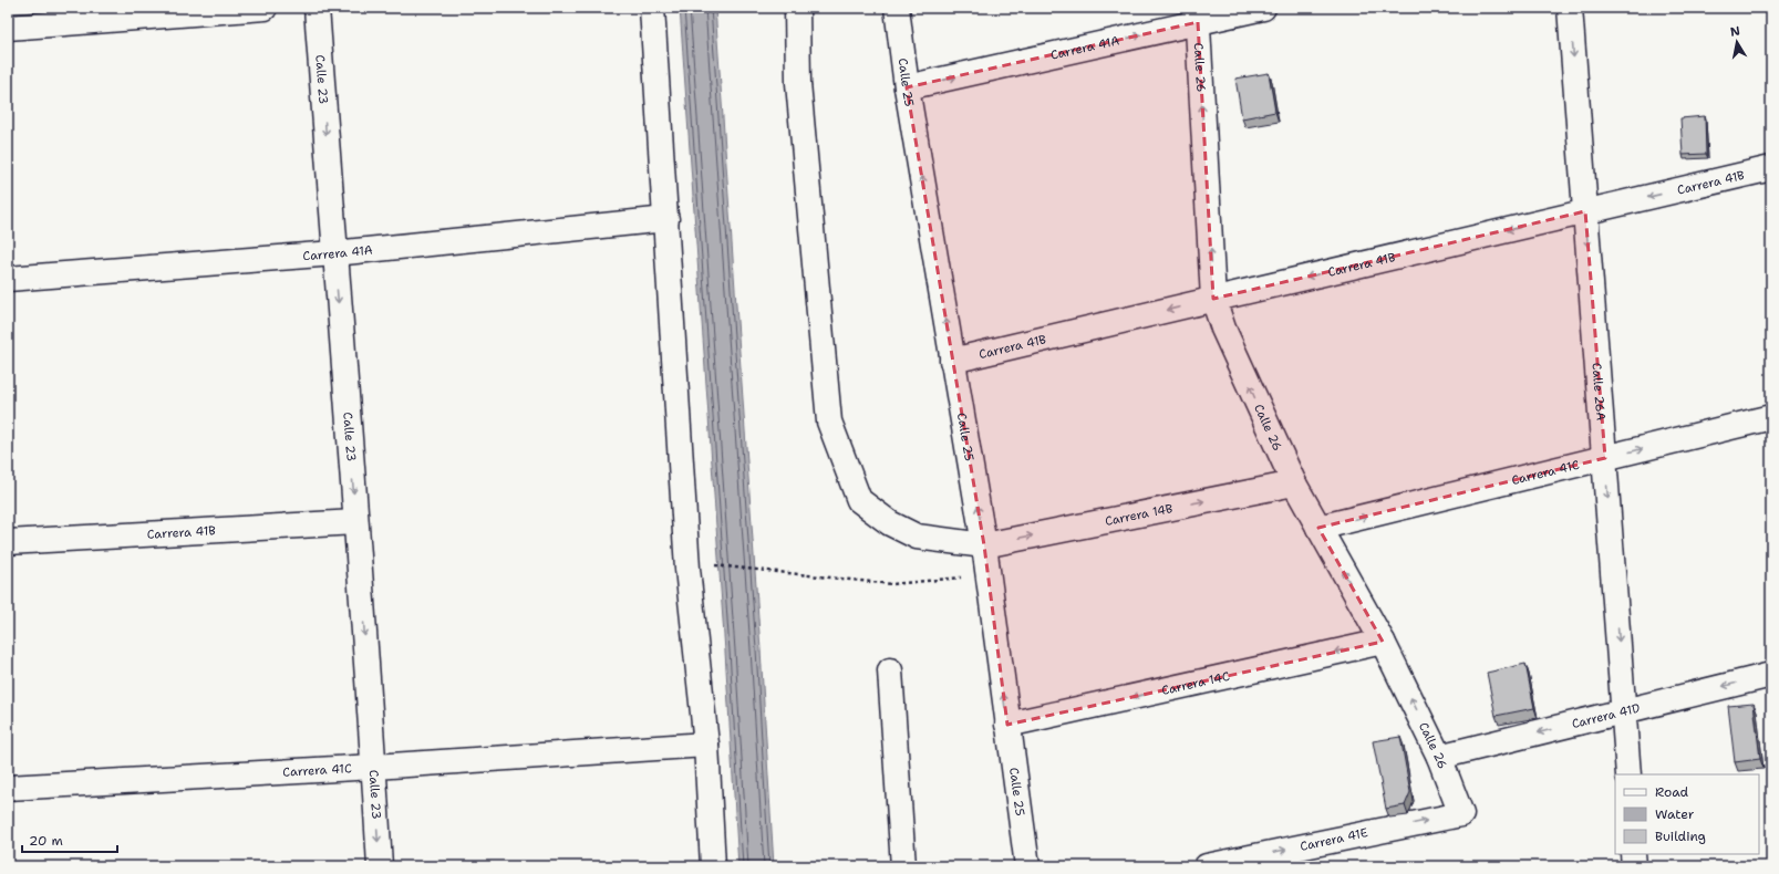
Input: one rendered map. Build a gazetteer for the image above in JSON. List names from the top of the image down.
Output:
{
  "streets": {
    "street": [
      "Carrera 41A",
      "Calle 26",
      "Calle 23",
      "Calle 25",
      "Carrera 41B",
      "Calle 26A",
      "Carrera 41C",
      "Carrera 14B",
      "Carrera 14C",
      "Carrera 41D",
      "Carrera 41E"
    ]
  },
  "crossings": [
    ["Carrera 41A", "Calle 26"],
    ["Carrera 41A", "Calle 23"],
    ["Carrera 41A", "Calle 25"],
    ["Calle 26", "Carrera 41B"],
    ["Calle 26", "Carrera 41C"],
    ["Calle 26", "Carrera 14B"],
    ["Calle 26", "Carrera 14C"],
    ["Calle 26", "Carrera 41D"],
    ["Calle 26", "Carrera 41E"],
    ["Calle 23", "Carrera 41B"],
    ["Calle 23", "Carrera 41C"],
    ["Calle 25", "Carrera 41B"],
    ["Calle 25", "Carrera 14B"],
    ["Calle 25", "Carrera 14C"],
    ["Carrera 41B", "Calle 26A"],
    ["Calle 26A", "Carrera 41C"],
    ["Calle 26A", "Carrera 41D"]
  ],
  "one_way": [
    "Calle 26",
    "Calle 23",
    "Calle 25",
    "Carrera 41B",
    "Calle 26A",
    "Carrera 41C",
    "Carrera 14C",
    "Carrera 41D",
    "Carrera 41E"
  ],
  "legend": ["Road", "Water", "Building"],
  "scale_bar": "20 m",
  "north": "top"
}
